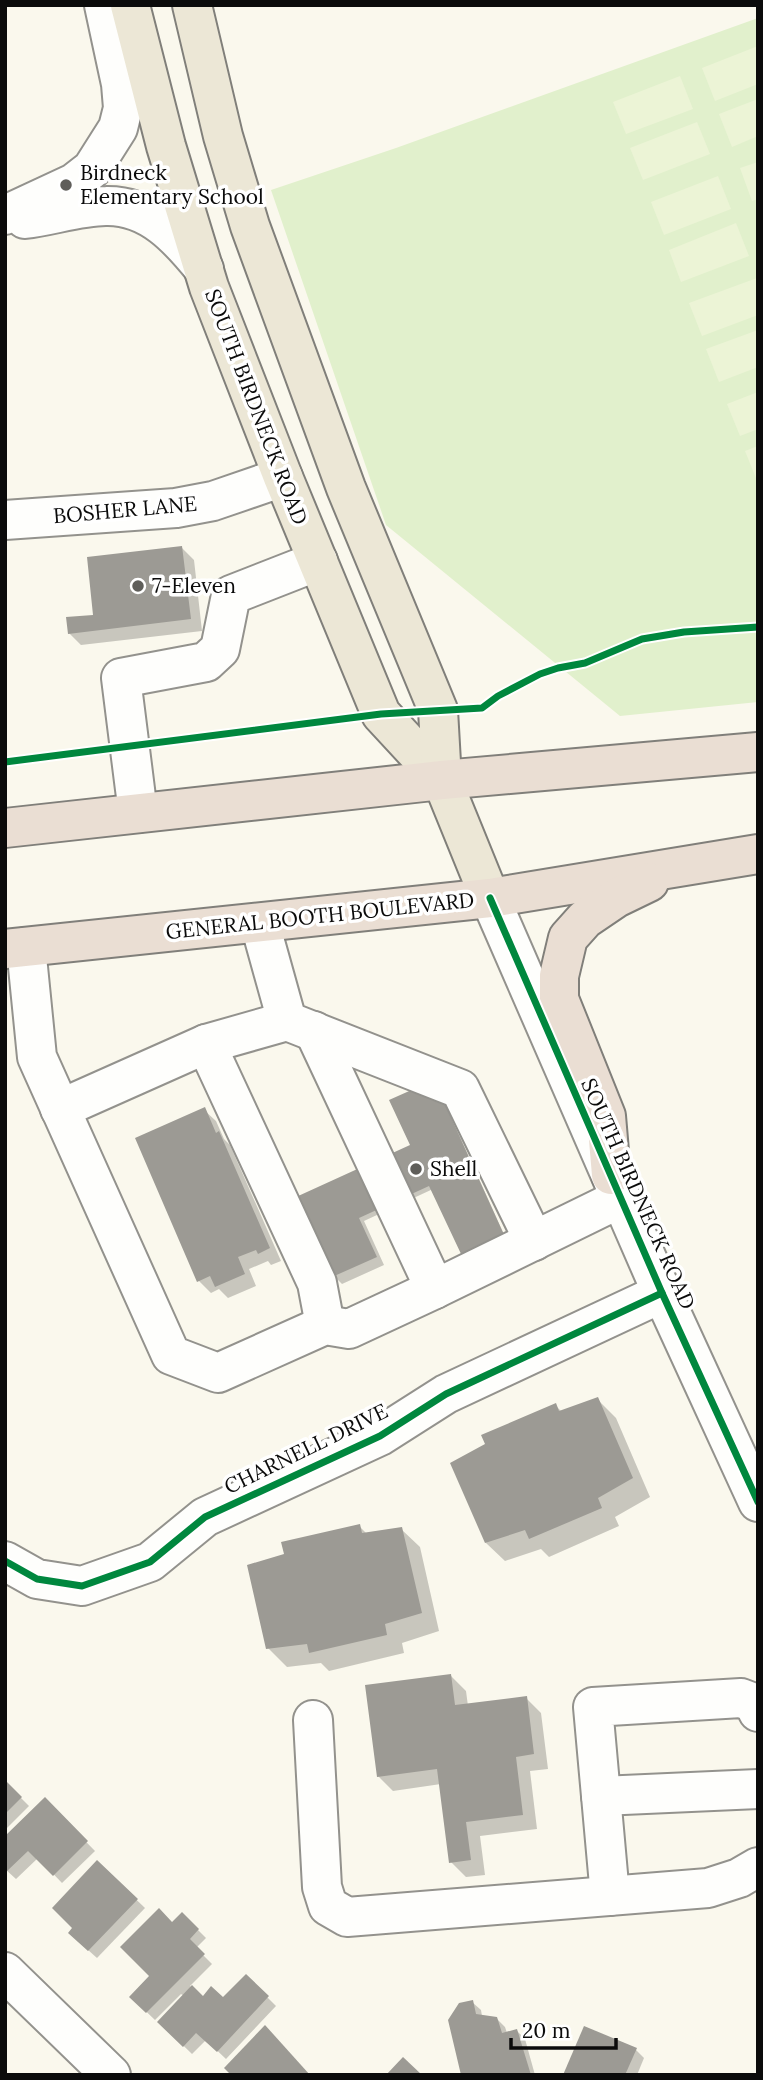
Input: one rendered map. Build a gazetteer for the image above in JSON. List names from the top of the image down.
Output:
{
  "streets": {
    "highway": ["GENERAL BOOTH BOULEVARD"],
    "main road": ["SOUTH BIRDNECK ROAD"],
    "street": ["BOSHER LANE", "CHARNELL DRIVE"]
  },
  "crossings": [
    ["SOUTH BIRDNECK ROAD", "BOSHER LANE"],
    ["SOUTH BIRDNECK ROAD", "GENERAL BOOTH BOULEVARD"],
    ["SOUTH BIRDNECK ROAD", "CHARNELL DRIVE"]
  ],
  "places": ["Birdneck Elementary School", "7-Eleven", "Shell"],
  "scale_bar": "20 m"
}
